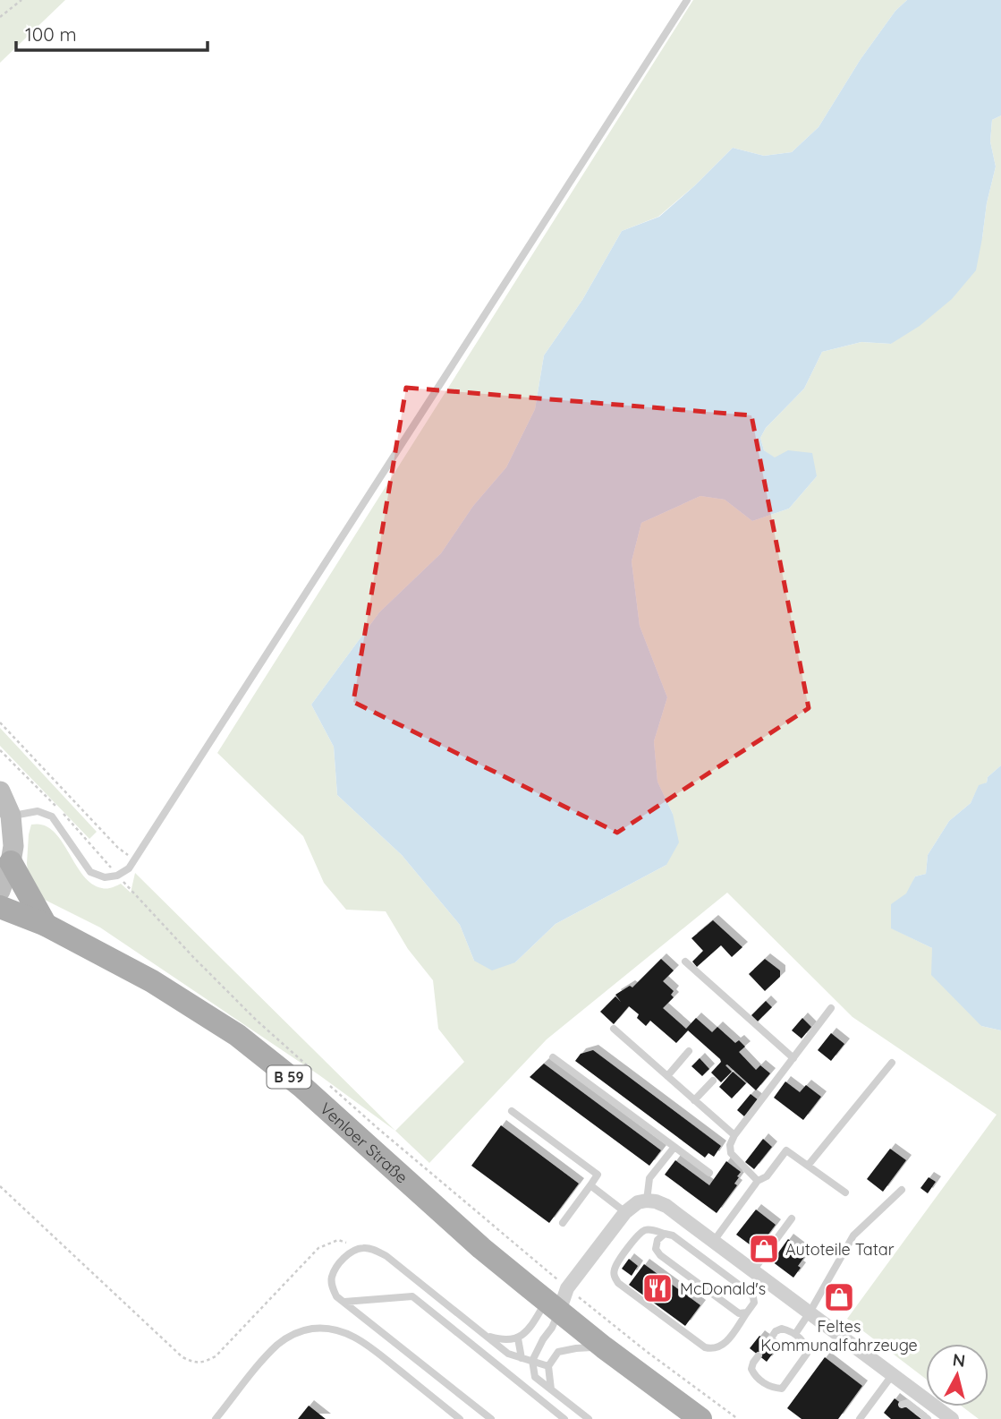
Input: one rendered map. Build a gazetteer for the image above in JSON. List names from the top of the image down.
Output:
{
  "streets": {
    "main road": ["B 59", "Venloer Straße"]
  },
  "places": {
    "shop": ["Autoteile Tatar", "Feltes Kommunalfahrzeuge"],
    "restaurant": ["McDonald's"]
  },
  "scale_bar": "100 m",
  "north": "top"
}
